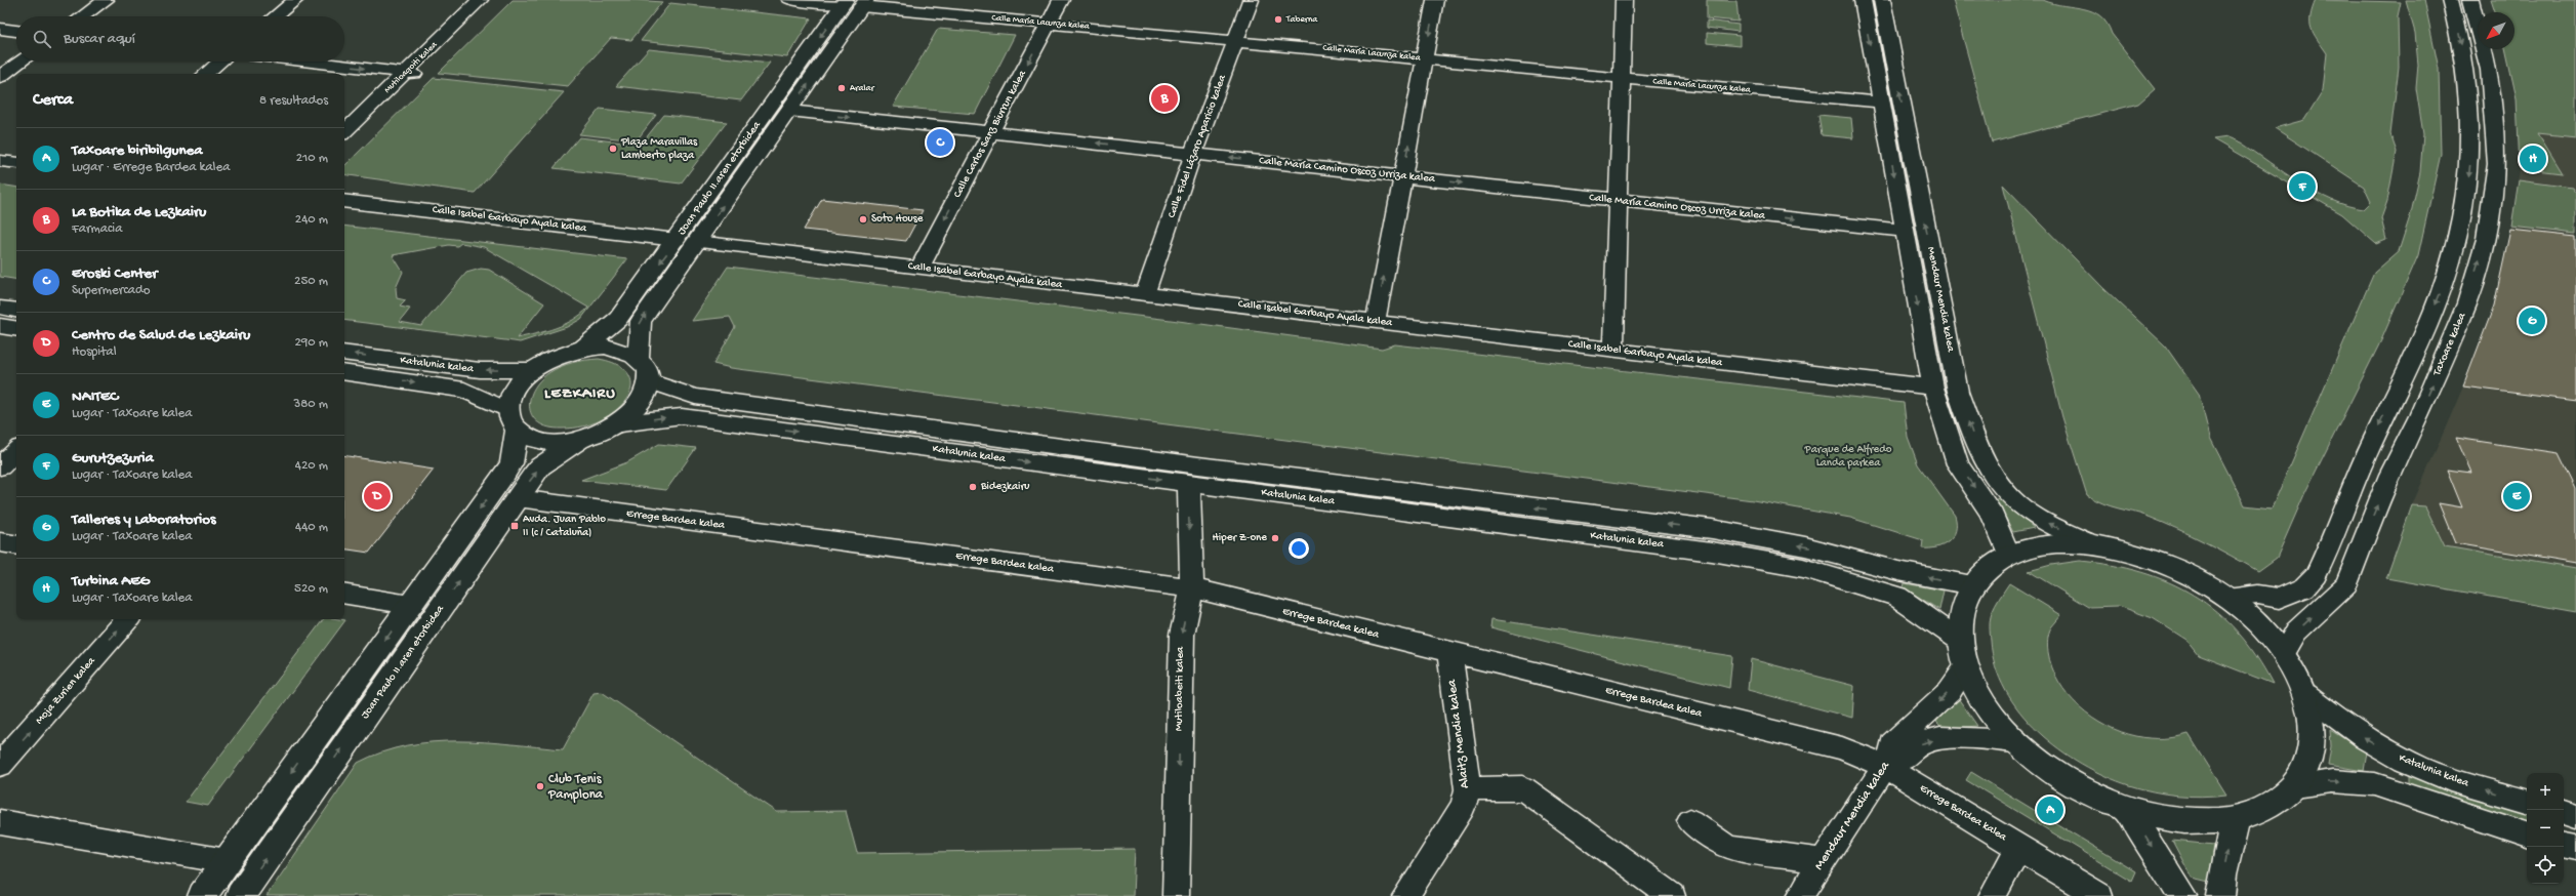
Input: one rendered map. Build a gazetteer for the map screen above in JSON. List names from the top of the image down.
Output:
{
  "streets": {
    "main road": ["Joan Paulo II.aren etorbidea"],
    "street": [
      "Calle María Lacunza kalea",
      "Mutiloagoiti kalea",
      "Calle Carlos Sanz Biurrun kalea",
      "Calle Fidel Lázaro Aparicio kalea",
      "Calle María Camino Oscoz Urriza kalea",
      "Calle Isabel Garbayo Ayala kalea",
      "Mendaur Mendia kalea",
      "Taxoare kalea",
      "Katalunia kalea",
      "Errege Bardea kalea",
      "Mutiloabeiti kalea",
      "Moja Zurien kalea",
      "Alaitz Mendia kalea"
    ]
  },
  "crossings": [
    ["Calle María Lacunza kalea", "Calle Carlos Sanz Biurrun kalea"],
    ["Calle María Lacunza kalea", "Calle Fidel Lázaro Aparicio kalea"],
    ["Calle María Lacunza kalea", "Joan Paulo II.aren etorbidea"],
    ["Calle María Lacunza kalea", "Mendaur Mendia kalea"],
    ["Calle Carlos Sanz Biurrun kalea", "Calle María Camino Oscoz Urriza kalea"],
    ["Calle Carlos Sanz Biurrun kalea", "Calle Isabel Garbayo Ayala kalea"],
    ["Calle Fidel Lázaro Aparicio kalea", "Calle María Camino Oscoz Urriza kalea"],
    ["Calle Fidel Lázaro Aparicio kalea", "Calle Isabel Garbayo Ayala kalea"],
    ["Calle María Camino Oscoz Urriza kalea", "Joan Paulo II.aren etorbidea"],
    ["Calle María Camino Oscoz Urriza kalea", "Mendaur Mendia kalea"],
    ["Joan Paulo II.aren etorbidea", "Calle Isabel Garbayo Ayala kalea"],
    ["Joan Paulo II.aren etorbidea", "Katalunia kalea"],
    ["Joan Paulo II.aren etorbidea", "Errege Bardea kalea"],
    ["Calle Isabel Garbayo Ayala kalea", "Mendaur Mendia kalea"],
    ["Mendaur Mendia kalea", "Errege Bardea kalea"],
    ["Katalunia kalea", "Mutiloabeiti kalea"],
    ["Errege Bardea kalea", "Mutiloabeiti kalea"],
    ["Errege Bardea kalea", "Alaitz Mendia kalea"]
  ],
  "one_way": ["Calle Carlos Sanz Biurrun kalea", "Mutiloabeiti kalea", "Moja Zurien kalea"],
  "districts": ["LEZKAIRU"],
  "parks": ["Parque de Alfredo Landa parkea"],
  "places": {
    "other": [
      "Taberna",
      "Aralar",
      "Plaza Maravillas Lamberto plaza",
      "Soto House",
      "Bidezkairu",
      "Hiper Z-one",
      "Club Tenis Pamplona"
    ],
    "transit": ["Avda. Juan Pablo II (c / Cataluña)"]
  },
  "north": "bottom left",
  "page": {
    "search": "Buscar aquí",
    "heading": ["Cerca", "8 resultados"],
    "pins": [
      "B",
      "C",
      "H",
      "F",
      "G",
      "D",
      "E",
      "A"
    ],
    "list": [
      {
        "mark": "A",
        "name": "Taxoare biribilgunea",
        "note": "Lugar · Errege Bardea kalea",
        "value": "210 m"
      },
      {
        "mark": "B",
        "name": "La Botika de Lezkairu",
        "note": "Farmacia",
        "value": "240 m"
      },
      {
        "mark": "C",
        "name": "Eroski Center",
        "note": "Supermercado",
        "value": "250 m"
      },
      {
        "mark": "D",
        "name": "Centro de Salud de Lezkairu",
        "note": "Hospital",
        "value": "290 m"
      },
      {
        "mark": "E",
        "name": "NAITEC",
        "note": "Lugar · Taxoare kalea",
        "value": "380 m"
      },
      {
        "mark": "F",
        "name": "Gurutzezuria",
        "note": "Lugar · Taxoare kalea",
        "value": "420 m"
      },
      {
        "mark": "G",
        "name": "Talleres y Laboratorios",
        "note": "Lugar · Taxoare kalea",
        "value": "440 m"
      },
      {
        "mark": "H",
        "name": "Turbina AEG",
        "note": "Lugar · Taxoare kalea",
        "value": "520 m"
      }
    ],
    "map_buttons": ["+", "−"]
  }
}
